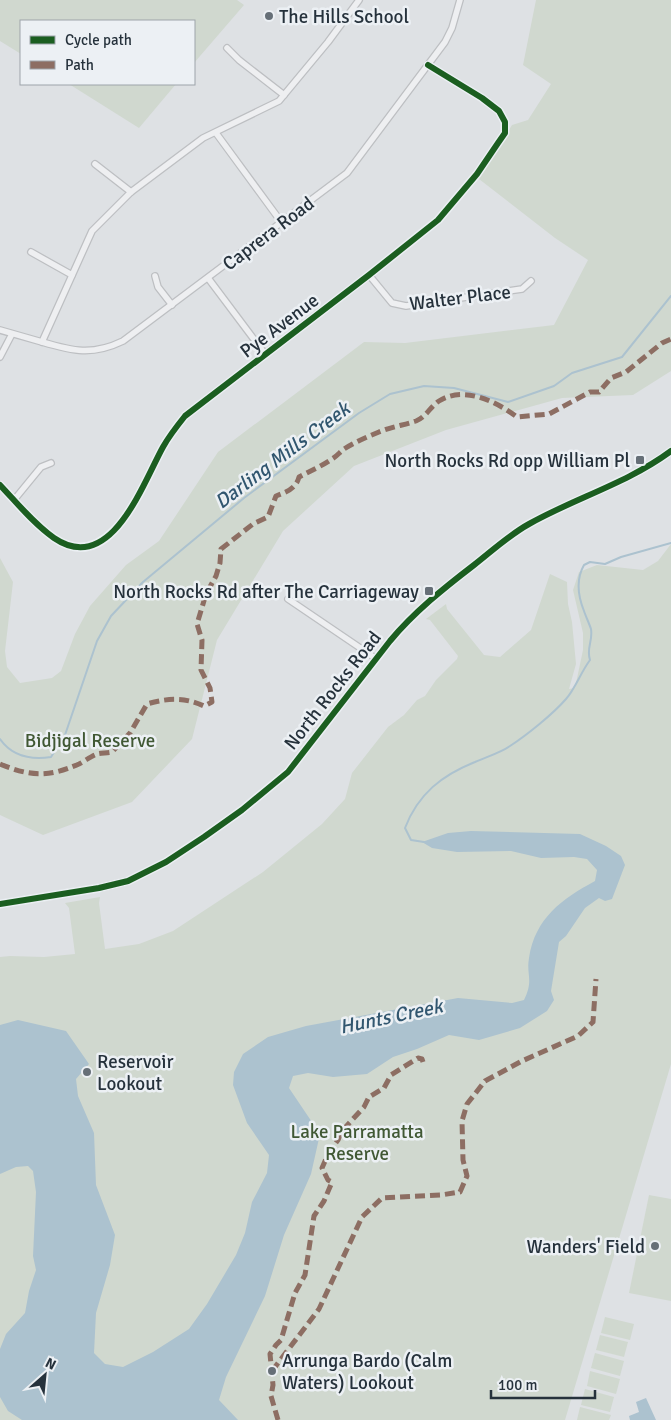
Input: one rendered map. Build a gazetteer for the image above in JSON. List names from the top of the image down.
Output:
{
  "streets": {
    "main road": ["North Rocks Road"],
    "street": ["Caprera Road", "Walter Place", "Pye Avenue"]
  },
  "crossings": [
    ["Caprera Road", "Pye Avenue"],
    ["Walter Place", "Pye Avenue"]
  ],
  "water": ["Darling Mills Creek", "Hunts Creek"],
  "parks": ["Bidjigal Reserve", "Lake Parramatta Reserve"],
  "places": {
    "other": [
      "The Hills School",
      "Reservoir Lookout",
      "Wanders' Field",
      "Arrunga Bardo (Calm Waters) Lookout"
    ],
    "transit": ["North Rocks Rd opp William Pl", "North Rocks Rd after The Carriageway"]
  },
  "legend": ["Cycle path", "Path"],
  "scale_bar": "100 m",
  "north": "top right"
}
